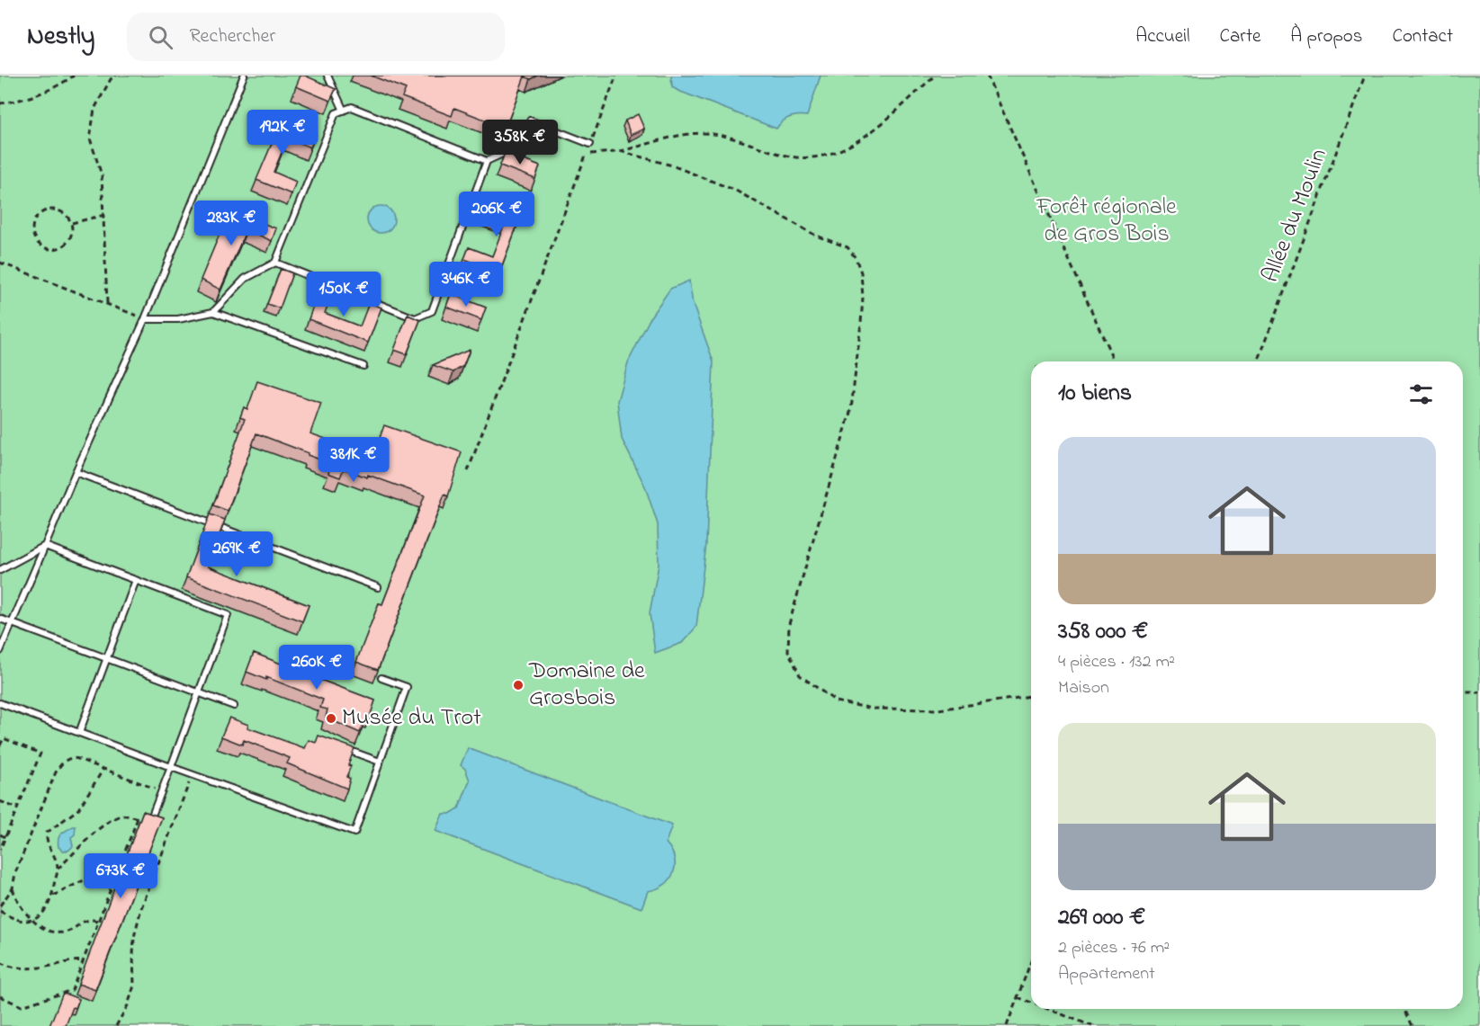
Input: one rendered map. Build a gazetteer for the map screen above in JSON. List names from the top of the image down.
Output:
{
  "streets": {
    "path": ["Allée du Moulin"]
  },
  "parks": ["Forêt régionale de Gros Bois"],
  "places": ["Domaine de Grosbois", "Musée du Trot"],
  "page": {
    "header": "Nestly",
    "search": "Rechercher",
    "nav": [
      "Accueil",
      "Carte",
      "À propos",
      "Contact"
    ],
    "price": [
      "192K €",
      "358K €",
      "206K €",
      "283K €",
      "346K €",
      "150K €",
      "381K €",
      "269K €",
      "260K €",
      "673K €"
    ],
    "heading": "10 biens",
    "list": [
      {
        "name": "358 000 €",
        "note": "4 pièces · 132 m² · Maison"
      },
      {
        "name": "269 000 €",
        "note": "2 pièces · 76 m² · Appartement"
      }
    ]
  }
}
